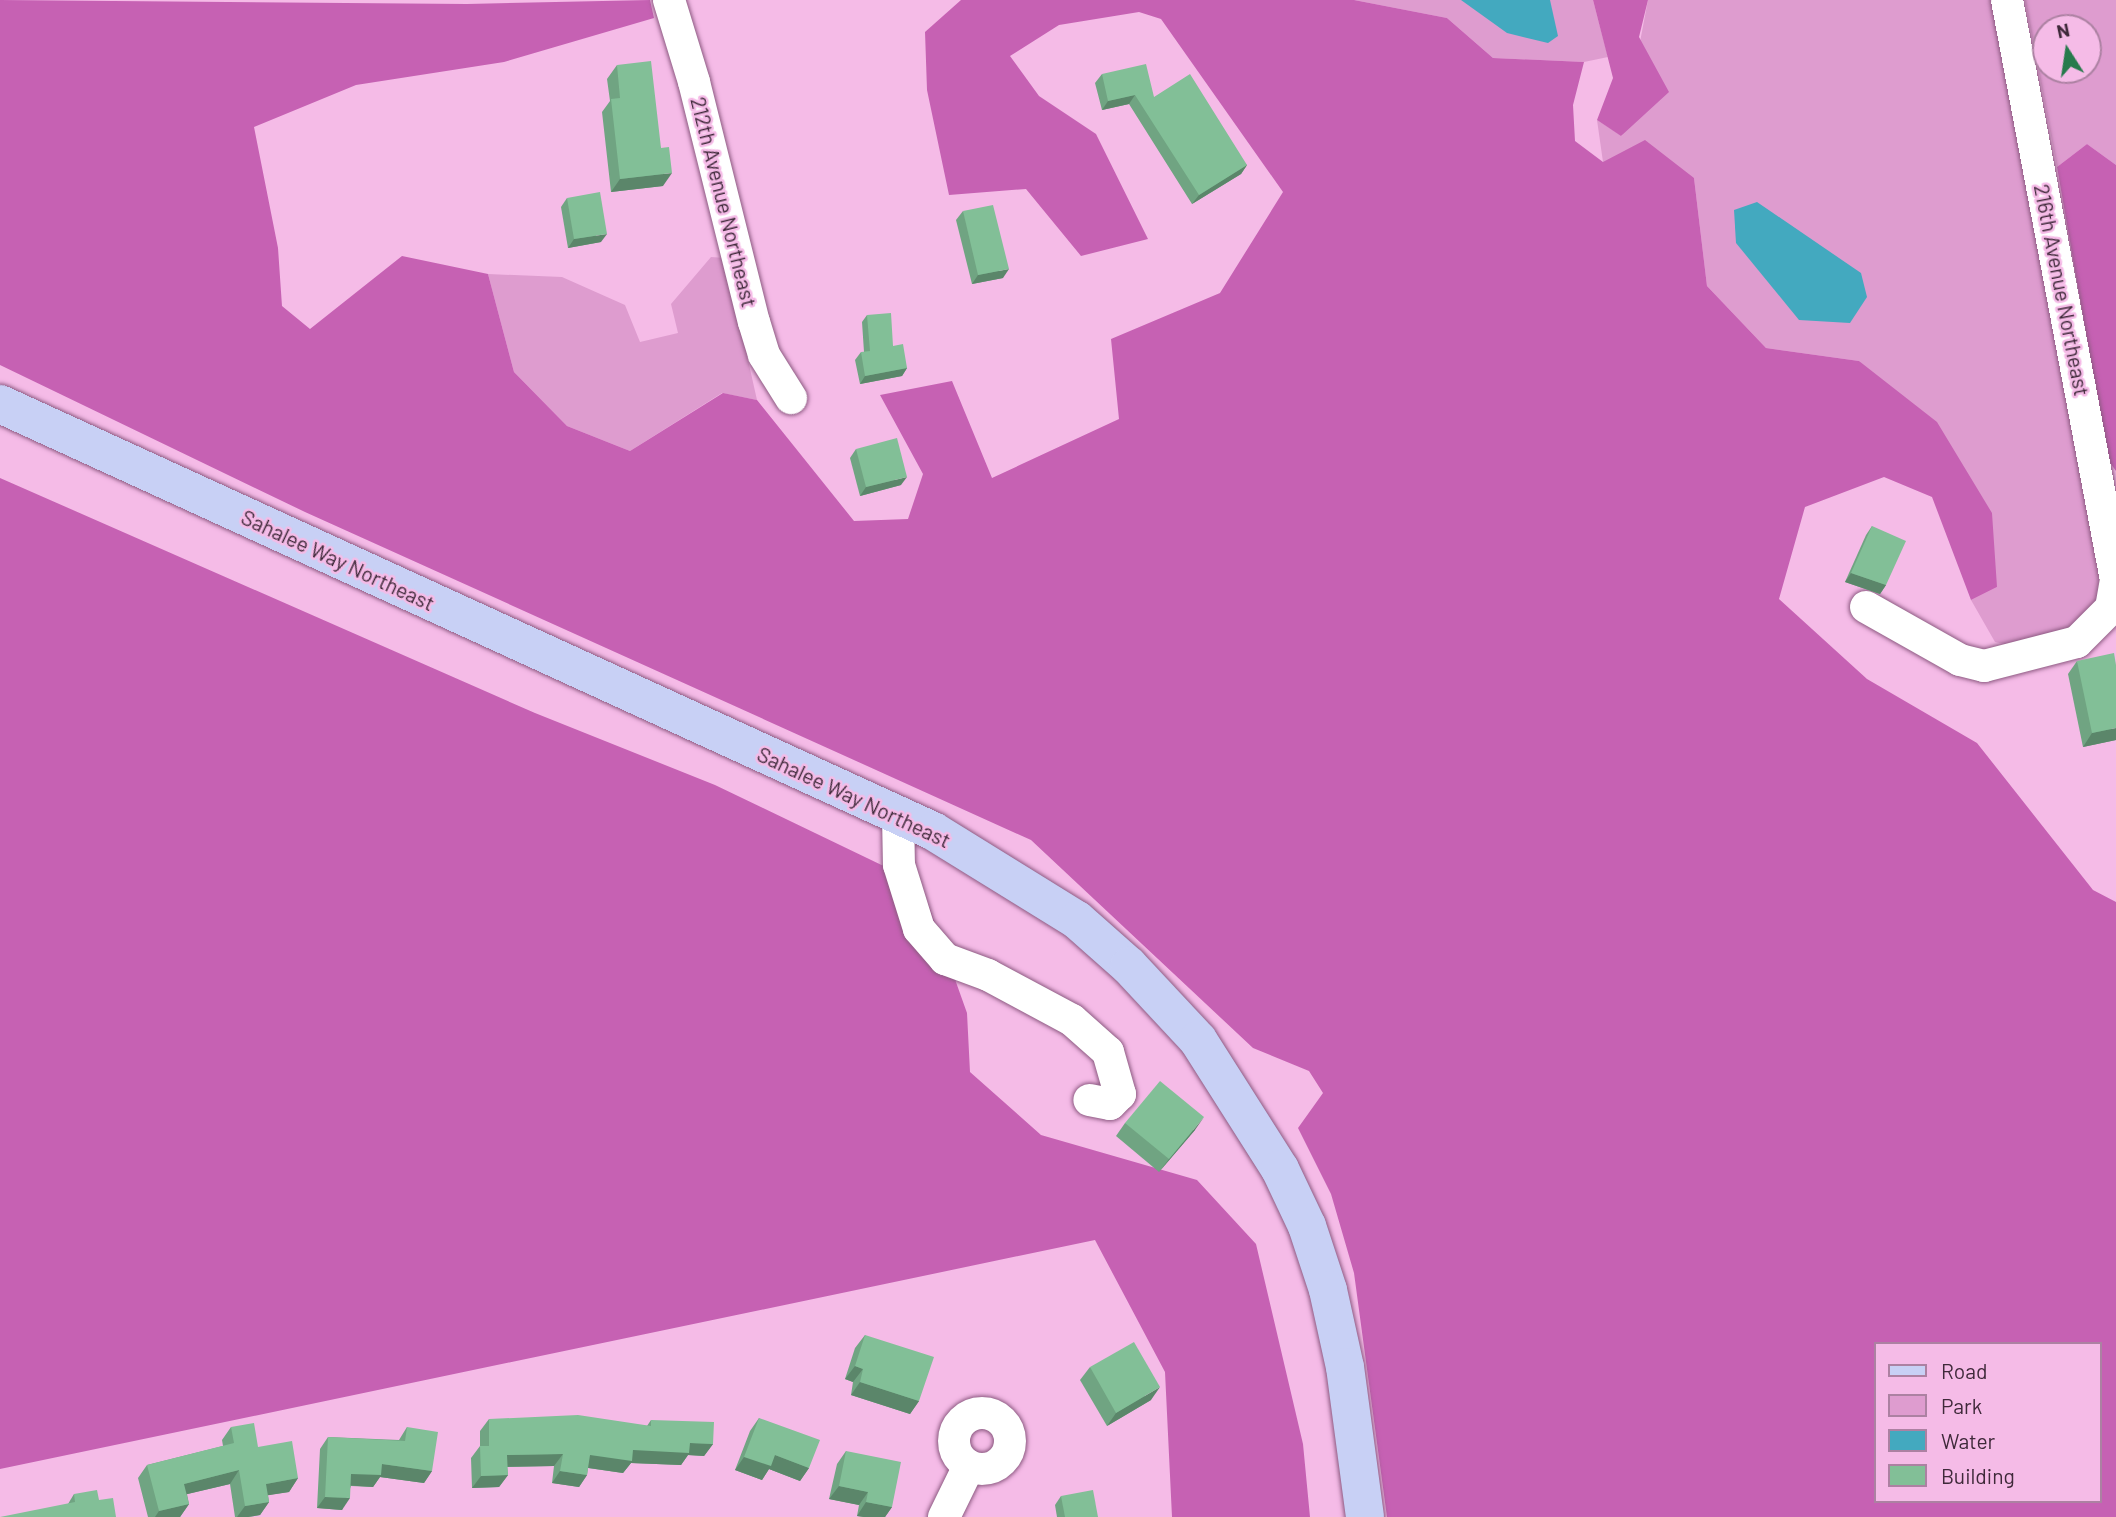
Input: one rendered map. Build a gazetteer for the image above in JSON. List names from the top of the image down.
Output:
{
  "streets": {
    "main road": ["Sahalee Way Northeast"],
    "street": ["212th Avenue Northeast", "216th Avenue Northeast"]
  },
  "legend": [
    "Road",
    "Park",
    "Water",
    "Building"
  ],
  "north": "top"
}
